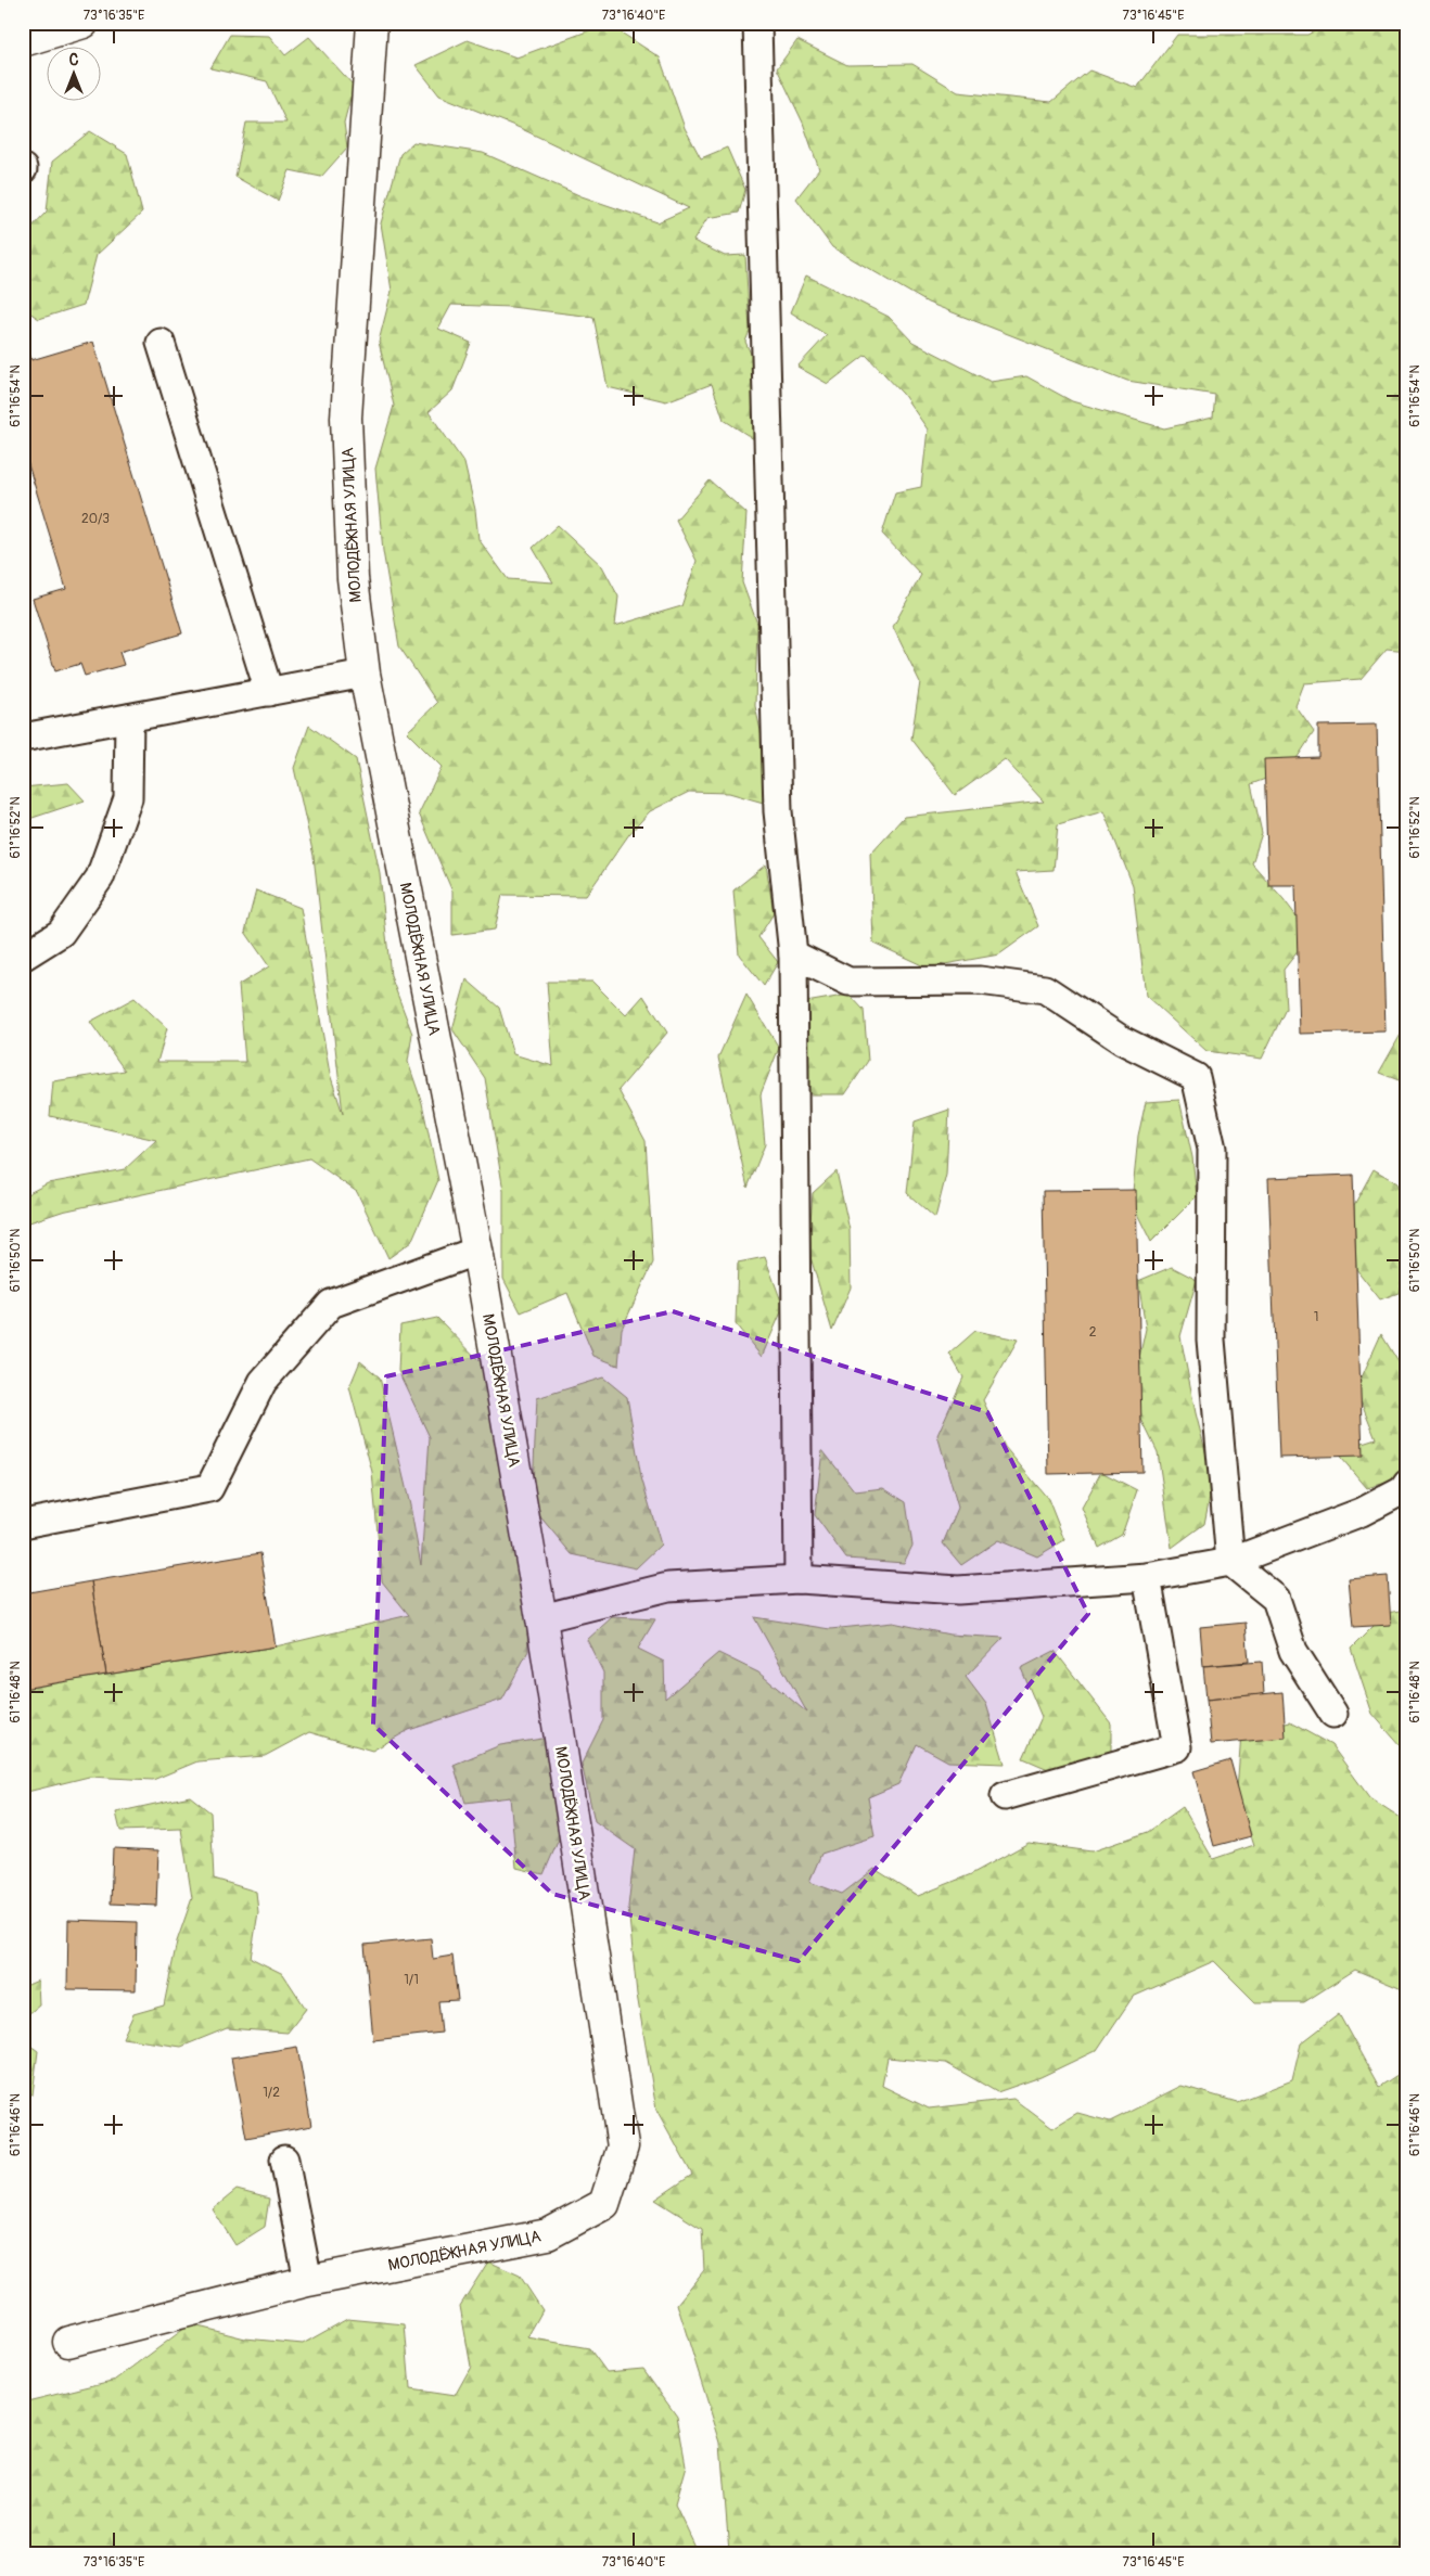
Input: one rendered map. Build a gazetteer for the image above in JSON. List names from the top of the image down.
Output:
{
  "streets": {
    "street": ["МОЛОДЁЖНАЯ УЛИЦА"]
  },
  "house_numbers": [
    "20/3",
    "1",
    "2",
    "1/1",
    "1/2"
  ],
  "north": "top",
  "coordinates": [
    "73°16'35\"E",
    "73°16'40\"E",
    "73°16'45\"E",
    "61°16'54\"N",
    "61°16'52\"N",
    "61°16'50\"N",
    "61°16'48\"N",
    "61°16'46\"N"
  ]
}
